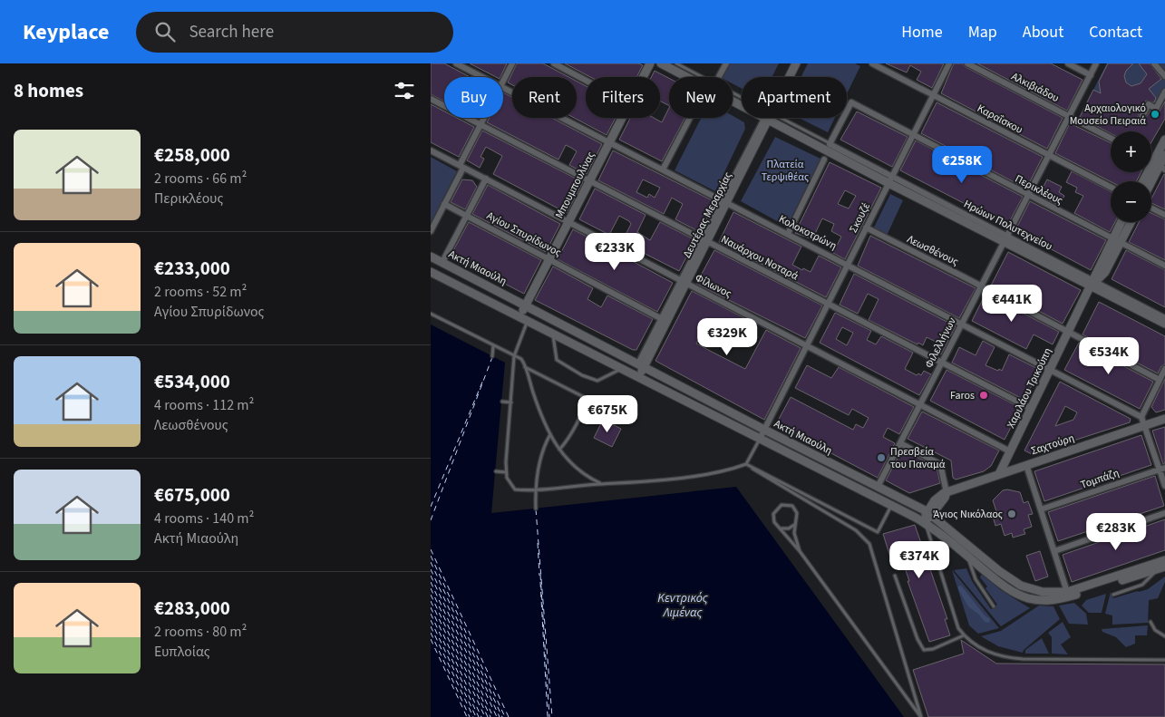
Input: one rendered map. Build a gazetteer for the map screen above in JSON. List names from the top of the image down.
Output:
{
  "streets": {
    "main road": [
      "Μπουμπουλίνας",
      "Δευτέρας Μεραρχίας",
      "Ηρώων Πολυτεχνείου",
      "Ακτή Μιαούλη",
      "Χαριλάου Τρικούπη",
      "Σαχτούρη"
    ],
    "street": [
      "Αλκιβιάδου",
      "Καραΐσκου",
      "Περικλέους",
      "Σκουζέ",
      "Κολοκοτρώνη",
      "Αγίου Σπυρίδωνος",
      "Λεωσθένους",
      "Ναυάρχου Νοταρά",
      "Φίλωνος",
      "Φιλελλήνων",
      "Τομπάζη"
    ]
  },
  "crossings": [
    ["Αλκιβιάδου", "Φιλελλήνων"],
    ["Καραΐσκου", "Σκουζέ"],
    ["Καραΐσκου", "Φιλελλήνων"],
    ["Μπουμπουλίνας", "Κολοκοτρώνη"],
    ["Μπουμπουλίνας", "Αγίου Σπυρίδωνος"],
    ["Μπουμπουλίνας", "Ναυάρχου Νοταρά"],
    ["Μπουμπουλίνας", "Ακτή Μιαούλη"],
    ["Μπουμπουλίνας", "Φίλωνος"],
    ["Περικλέους", "Σκουζέ"],
    ["Περικλέους", "Ηρώων Πολυτεχνείου"],
    ["Περικλέους", "Φιλελλήνων"],
    ["Περικλέους", "Χαριλάου Τρικούπη"],
    ["Δευτέρας Μεραρχίας", "Κολοκοτρώνη"],
    ["Δευτέρας Μεραρχίας", "Αγίου Σπυρίδωνος"],
    ["Δευτέρας Μεραρχίας", "Ναυάρχου Νοταρά"],
    ["Δευτέρας Μεραρχίας", "Ακτή Μιαούλη"],
    ["Δευτέρας Μεραρχίας", "Φίλωνος"],
    ["Σκουζέ", "Ηρώων Πολυτεχνείου"],
    ["Σκουζέ", "Κολοκοτρώνη"],
    ["Σκουζέ", "Λεωσθένους"],
    ["Σκουζέ", "Ναυάρχου Νοταρά"],
    ["Σκουζέ", "Ακτή Μιαούλη"],
    ["Σκουζέ", "Φίλωνος"],
    ["Ηρώων Πολυτεχνείου", "Φιλελλήνων"],
    ["Ηρώων Πολυτεχνείου", "Χαριλάου Τρικούπη"],
    ["Κολοκοτρώνη", "Φιλελλήνων"],
    ["Κολοκοτρώνη", "Χαριλάου Τρικούπη"],
    ["Λεωσθένους", "Φιλελλήνων"],
    ["Λεωσθένους", "Χαριλάου Τρικούπη"],
    ["Ναυάρχου Νοταρά", "Φιλελλήνων"],
    ["Ναυάρχου Νοταρά", "Χαριλάου Τρικούπη"],
    ["Ακτή Μιαούλη", "Φιλελλήνων"],
    ["Ακτή Μιαούλη", "Σαχτούρη"],
    ["Φίλωνος", "Φιλελλήνων"],
    ["Φίλωνος", "Χαριλάου Τρικούπη"],
    ["Χαριλάου Τρικούπη", "Σαχτούρη"]
  ],
  "water": ["Κεντρικός Λιμένας"],
  "parks": ["Πλατεία Τερψιθέας"],
  "places": [
    "Αρχαιολογικό Μουσείο Πειραιά",
    "Faros",
    "Πρεσβεία του Παναμά",
    "Άγιος Νικόλαος"
  ],
  "page": {
    "header": "Keyplace",
    "search": "Search here",
    "nav": [
      "Home",
      "Map",
      "About",
      "Contact"
    ],
    "heading": "8 homes",
    "chip": [
      "Buy",
      "Rent",
      "Filters",
      "New",
      "Apartment"
    ],
    "list": [
      {
        "name": "€258,000",
        "note": "2 rooms · 66 m² · Περικλέους"
      },
      {
        "name": "€233,000",
        "note": "2 rooms · 52 m² · Αγίου Σπυρίδωνος"
      },
      {
        "name": "€534,000",
        "note": "4 rooms · 112 m² · Λεωσθένους"
      },
      {
        "name": "€675,000",
        "note": "4 rooms · 140 m² · Ακτή Μιαούλη"
      },
      {
        "name": "€283,000",
        "note": "2 rooms · 80 m² · Ευπλοίας"
      }
    ],
    "map_buttons": ["+", "−"],
    "price": [
      "€258K",
      "€233K",
      "€441K",
      "€329K",
      "€534K",
      "€675K",
      "€283K",
      "€374K"
    ]
  }
}
